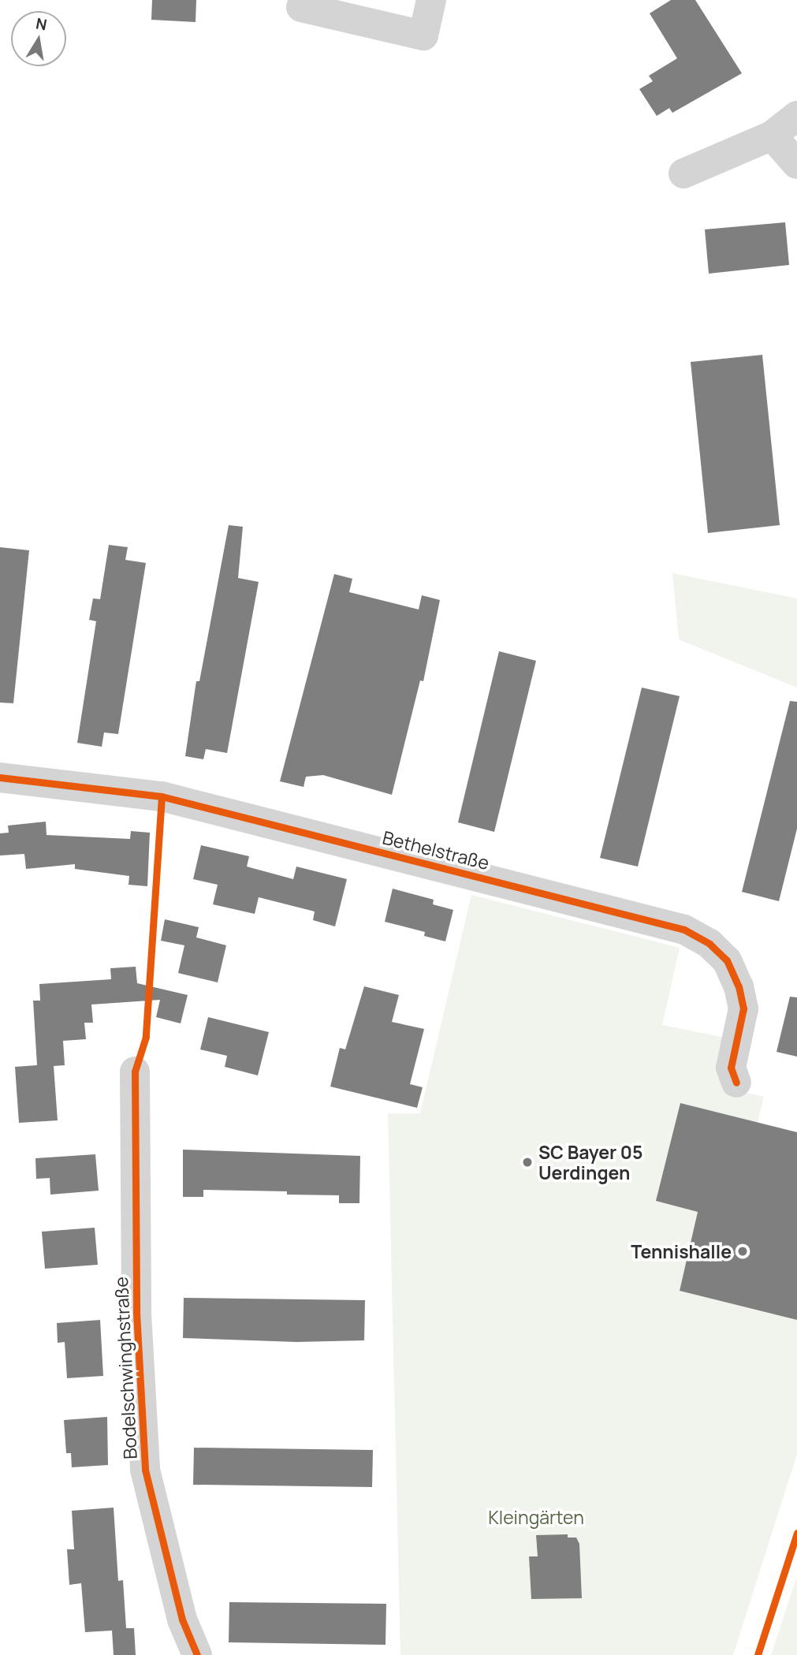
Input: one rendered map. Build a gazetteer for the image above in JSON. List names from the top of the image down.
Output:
{
  "streets": {
    "street": ["Bethelstraße", "Bodelschwinghstraße"]
  },
  "parks": ["Kleingärten"],
  "places": ["SC Bayer 05 Uerdingen", "Tennishalle"],
  "north": "top"
}
